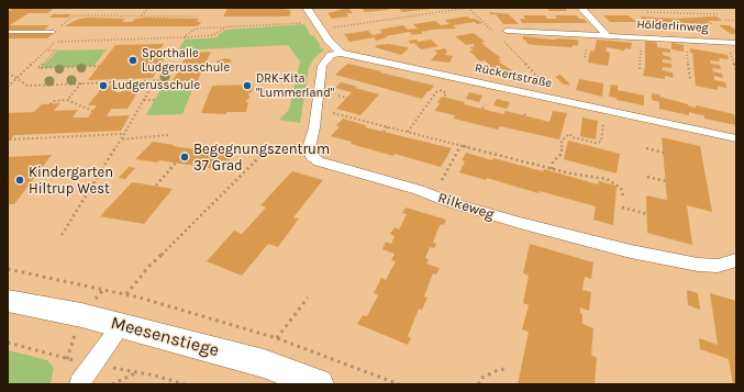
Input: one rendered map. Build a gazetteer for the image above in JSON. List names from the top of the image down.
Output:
{
  "streets": {
    "street": [
      "Hölderlinweg",
      "Rückertstraße",
      "Rilkeweg",
      "Meesenstiege"
    ]
  },
  "crossings": [
    ["Rückertstraße", "Rilkeweg"]
  ],
  "places": [
    "Sporthalle Ludgerusschule",
    "Ludgerusschule",
    "DRK-Kita \"Lummerland\"",
    "Begegnungszentrum 37 Grad",
    "Kindergarten Hiltrup West"
  ]
}
